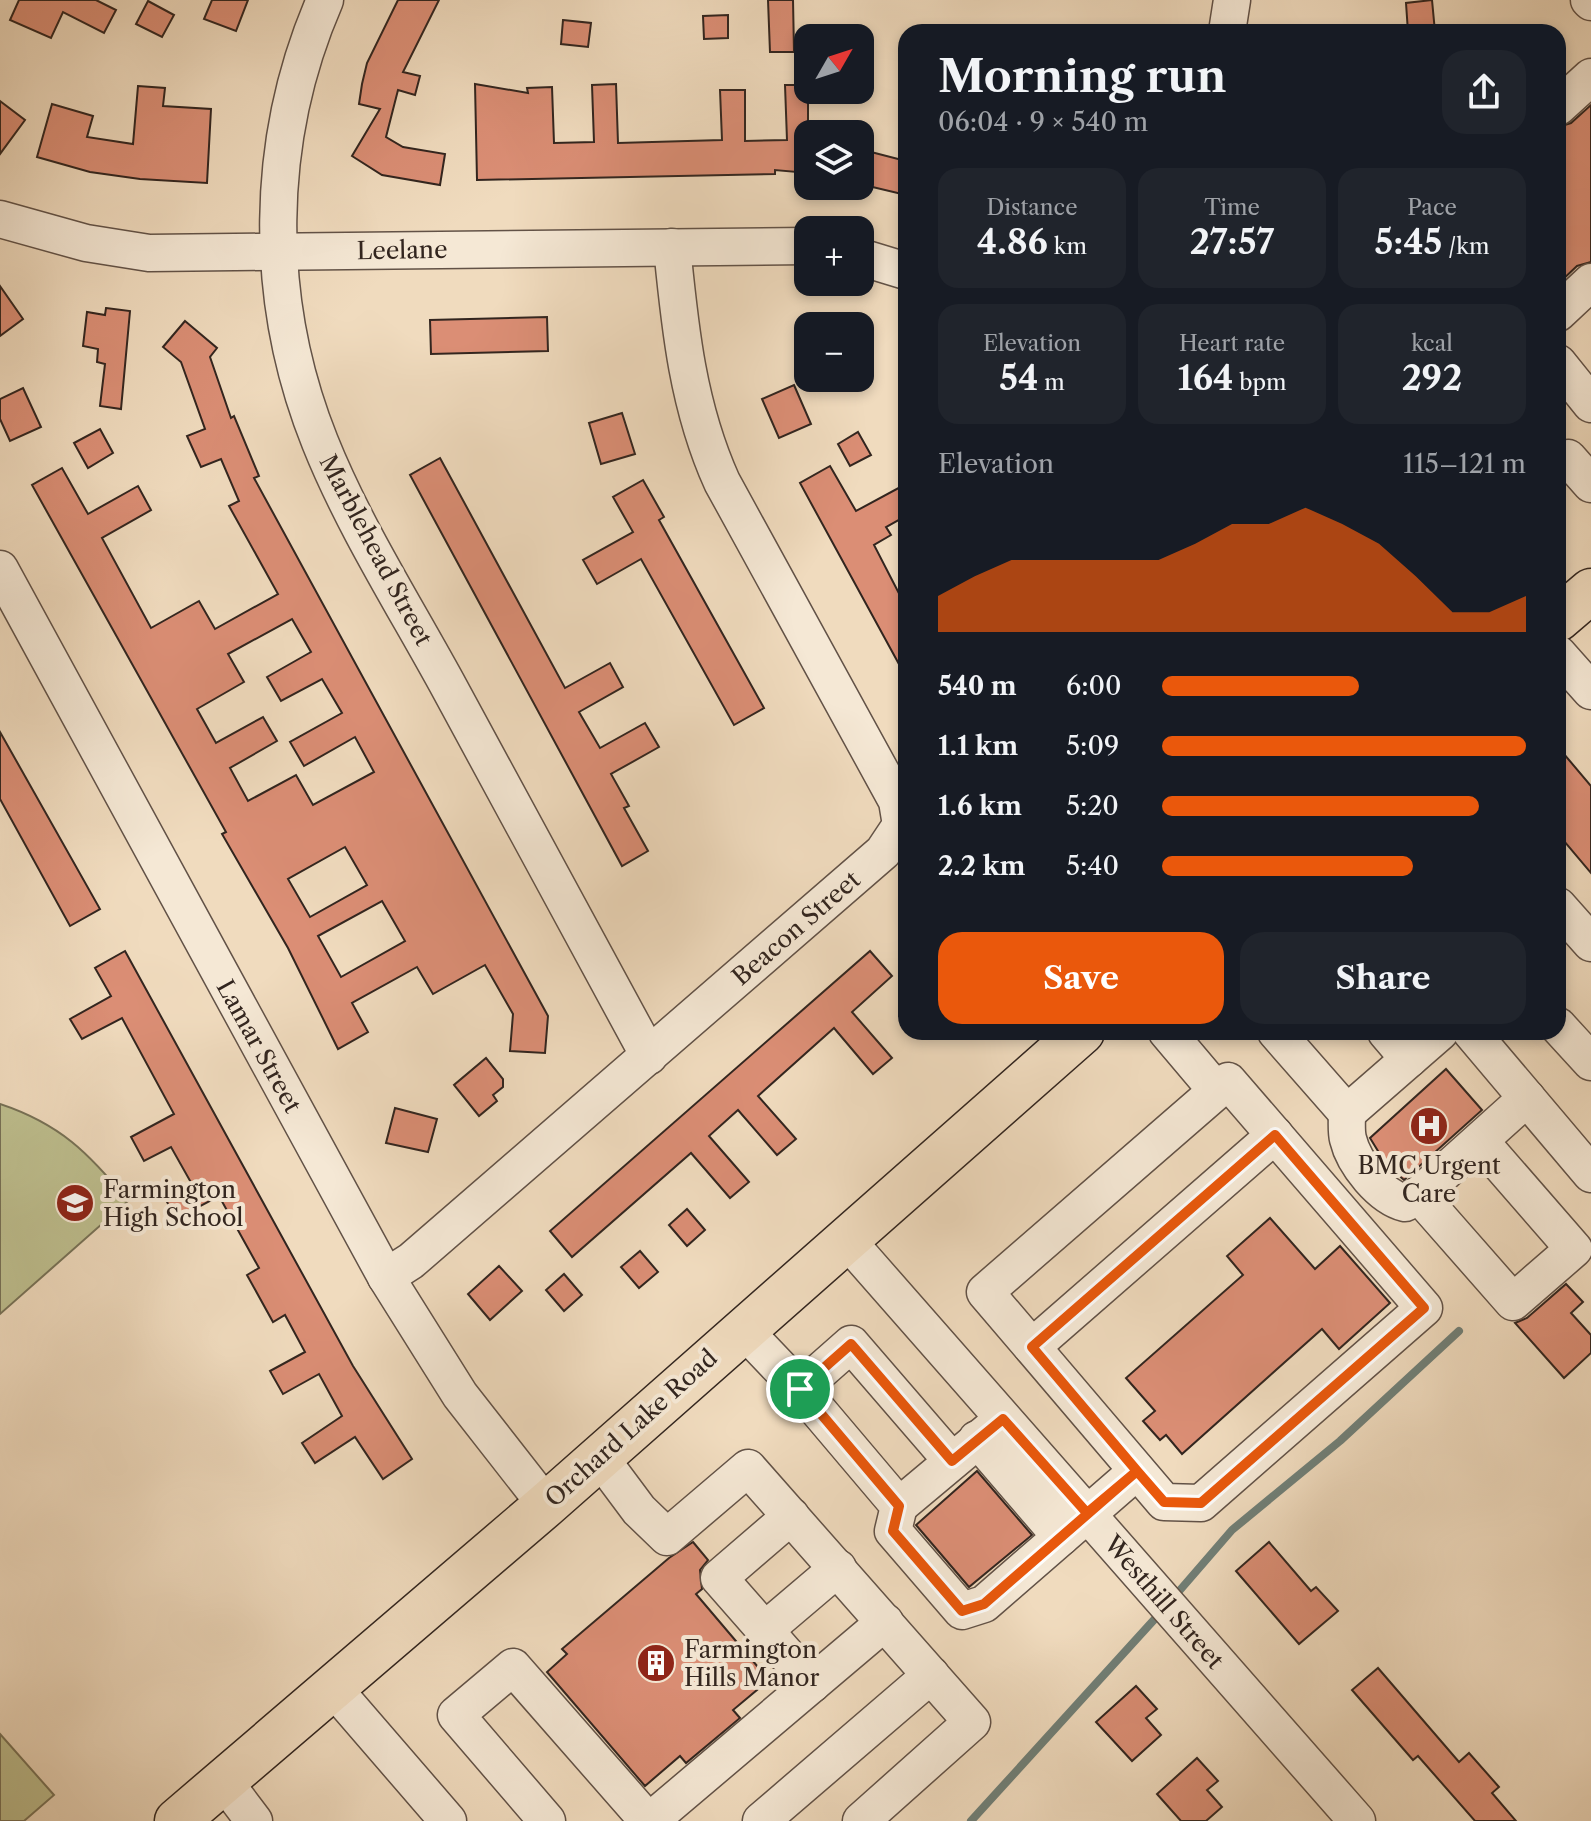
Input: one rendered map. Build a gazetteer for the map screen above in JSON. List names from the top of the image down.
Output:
{
  "streets": {
    "main road": ["Orchard Lake Road"],
    "street": [
      "Leelane",
      "Marblehead Street",
      "Beacon Street",
      "Lamar Street",
      "Westhill Street"
    ]
  },
  "crossings": [
    ["Leelane", "Marblehead Street"],
    ["Leelane", "Beacon Street"],
    ["Marblehead Street", "Beacon Street"],
    ["Beacon Street", "Lamar Street"],
    ["Lamar Street", "Orchard Lake Road"],
    ["Orchard Lake Road", "Westhill Street"]
  ],
  "places": {
    "hospital": ["BMC Urgent Care"],
    "school or university": ["Farmington High School"],
    "building": ["Farmington Hills Manor"]
  },
  "north": "top right",
  "page": {
    "map_buttons": ["+", "−"],
    "heading": ["Morning run", "06:04 · 9 × 540 m"],
    "stats": [
      ["Distance", "4.86 km"],
      ["Time", "27:57"],
      ["Pace", "5:45 /km"],
      ["Elevation", "54 m"],
      ["Heart rate", "164 bpm"],
      ["kcal", "292"]
    ],
    "chart": ["Elevation", "115–121 m"],
    "list": [
      {
        "name": "540 m",
        "note": "6:00"
      },
      {
        "name": "1.1 km",
        "note": "5:09"
      },
      {
        "name": "1.6 km",
        "note": "5:20"
      },
      {
        "name": "2.2 km",
        "note": "5:40"
      }
    ],
    "buttons": ["Save", "Share"]
  }
}
